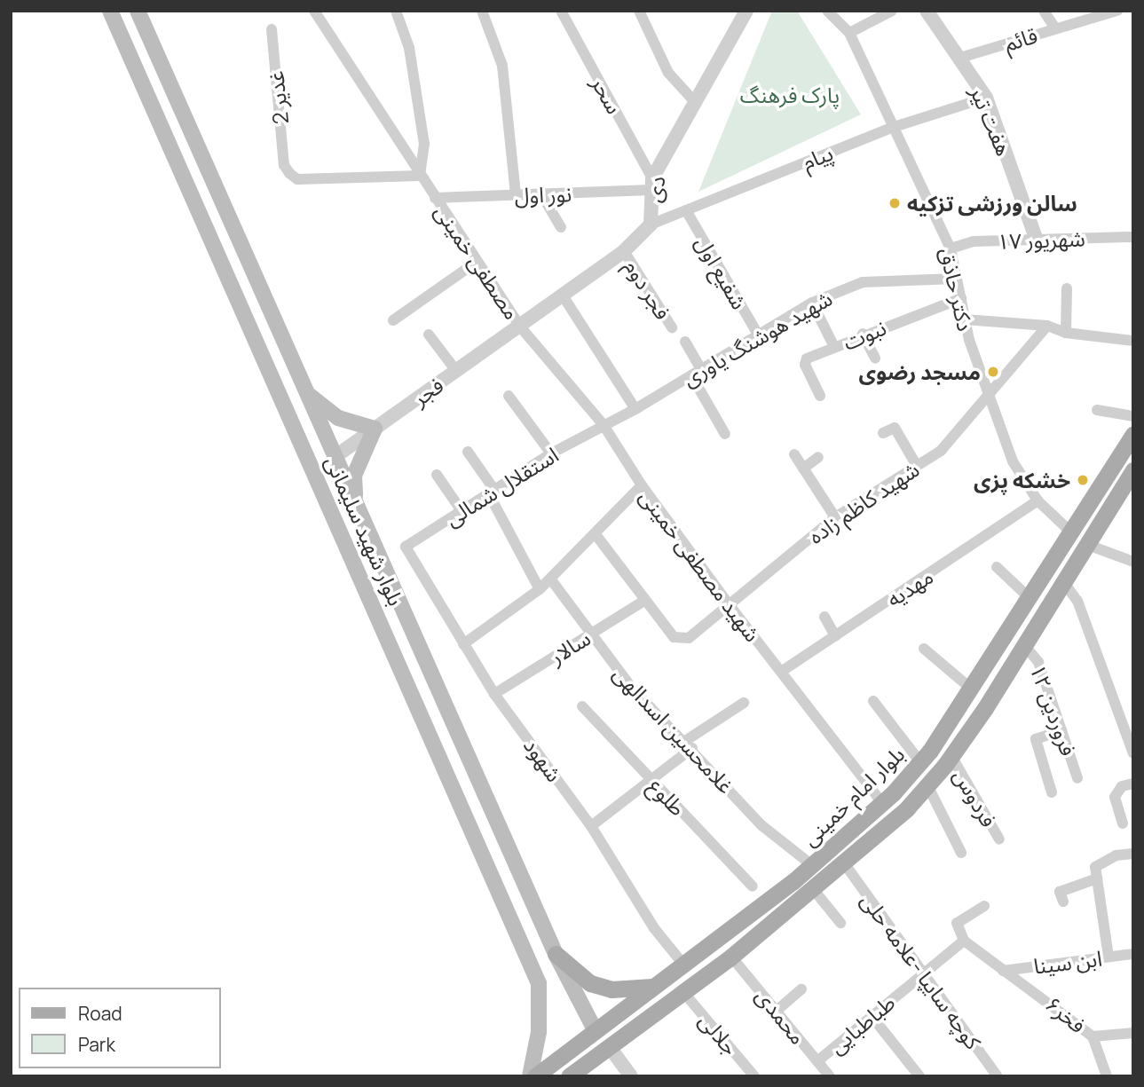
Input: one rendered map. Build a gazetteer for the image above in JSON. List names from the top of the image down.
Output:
{
  "streets": {
    "main road": ["بلوار شهید سلیمانی", "بلوار امام خمینی"],
    "street": [
      "قائم",
      "سحر",
      "غدير 2",
      "هفت تیر",
      "پیام",
      "دی",
      "نور اول",
      "۱۷ شهریور",
      "مصطفی خمینی",
      "شفیع اول",
      "فجر دوم",
      "دکتر حاذق",
      "نبوت",
      "شهید هوشنگ یاوری",
      "فجر",
      "استقلال شمالی",
      "شهید کاظم زاده",
      "شهید مصطفی خمینی",
      "مهدیه",
      "سالار",
      "۱۲ فروردین",
      "غلامحسین اسدالهی",
      "شهود",
      "طلوع",
      "فردوس",
      "ابن سینا",
      "کوچه سایپا -علامه حلی",
      "فخر۶",
      "محمدی",
      "طباطبایی",
      "جلالی"
    ]
  },
  "crossings": [
    ["قائم", "هفت تیر"],
    ["سحر", "دی"],
    ["سحر", "نور اول"],
    ["غدير 2", "مصطفی خمینی"],
    ["هفت تیر", "پیام"],
    ["هفت تیر", "۱۷ شهریور"],
    ["پیام", "دی"],
    ["پیام", "شفیع اول"],
    ["پیام", "دکتر حاذق"],
    ["دی", "نور اول"],
    ["دی", "مصطفی خمینی"],
    ["دی", "فجر دوم"],
    ["دی", "فجر"],
    ["دی", "شهید مصطفی خمینی"],
    ["نور اول", "مصطفی خمینی"],
    ["۱۷ شهریور", "دکتر حاذق"],
    ["مصطفی خمینی", "فجر"],
    ["مصطفی خمینی", "شهید مصطفی خمینی"],
    ["شفیع اول", "شهید هوشنگ یاوری"],
    ["دکتر حاذق", "نبوت"],
    ["دکتر حاذق", "شهید هوشنگ یاوری"],
    ["دکتر حاذق", "شهید کاظم زاده"],
    ["دکتر حاذق", "مهدیه"],
    ["دکتر حاذق", "بلوار امام خمینی"],
    ["شهید هوشنگ یاوری", "استقلال شمالی"],
    ["شهید هوشنگ یاوری", "شهید مصطفی خمینی"],
    ["فجر", "بلوار شهید سلیمانی"],
    ["فجر", "شهید مصطفی خمینی"],
    ["استقلال شمالی", "شهید مصطفی خمینی"],
    ["استقلال شمالی", "شهود"],
    ["شهید کاظم زاده", "شهید مصطفی خمینی"],
    ["شهید کاظم زاده", "سالار"],
    ["بلوار شهید سلیمانی", "بلوار امام خمینی"],
    ["شهید مصطفی خمینی", "مهدیه"],
    ["شهید مصطفی خمینی", "بلوار امام خمینی"],
    ["سالار", "غلامحسین اسدالهی"],
    ["سالار", "شهود"],
    ["۱۲ فروردین", "بلوار امام خمینی"],
    ["غلامحسین اسدالهی", "بلوار امام خمینی"],
    ["شهود", "بلوار امام خمینی"],
    ["بلوار امام خمینی", "فردوس"],
    ["بلوار امام خمینی", "کوچه سایپا -علامه حلی"],
    ["بلوار امام خمینی", "محمدی"],
    ["بلوار امام خمینی", "جلالی"],
    ["ابن سینا", "فخر۶"],
    ["کوچه سایپا -علامه حلی", "طباطبایی"],
    ["فخر۶", "طباطبایی"],
    ["محمدی", "طباطبایی"]
  ],
  "parks": ["پارک فرهنگ"],
  "places": ["سالن ورزشی تزکیه", "مسجد رضوی", "خشکه پزی"],
  "legend": ["Road", "Park"]
}
